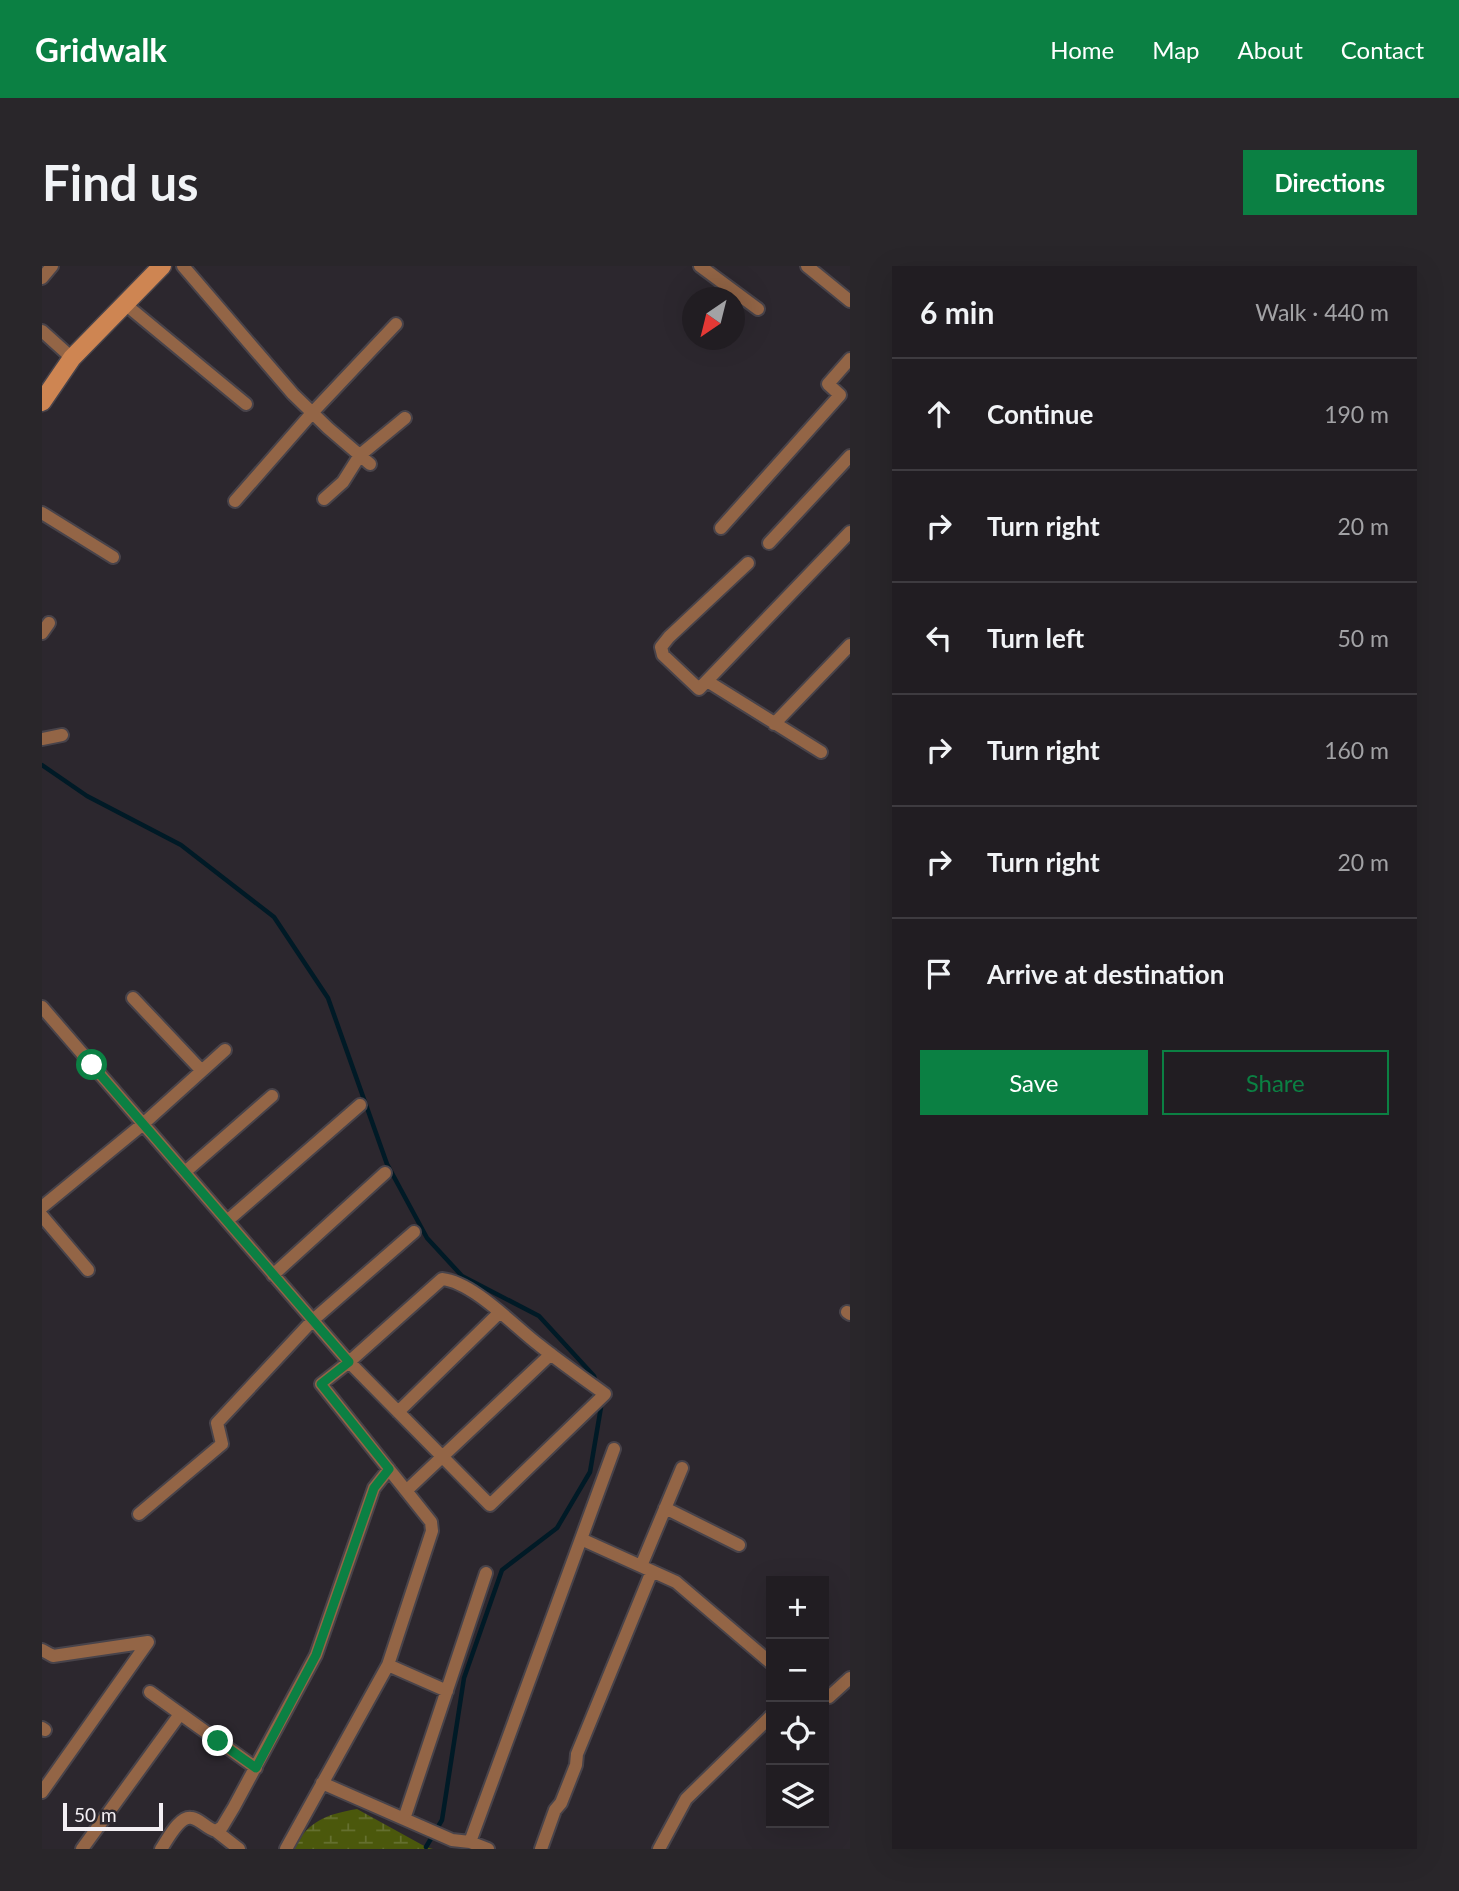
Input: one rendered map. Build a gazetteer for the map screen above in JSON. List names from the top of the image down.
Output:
{
  "scale_bar": "50 m",
  "north": "bottom left",
  "page": {
    "header": "Gridwalk",
    "nav": [
      "Home",
      "Map",
      "About",
      "Contact"
    ],
    "buttons": [
      "Directions",
      ["Save", "Share"]
    ],
    "title": "Find us",
    "heading": ["6 min", "Walk · 440 m"],
    "list": [
      ["Continue", "190 m"],
      ["Turn right", "20 m"],
      ["Turn left", "50 m"],
      ["Turn right", "160 m"],
      ["Turn right", "20 m"],
      "Arrive at destination"
    ],
    "map_buttons": ["+", "−"],
    "scale": "50 m"
  }
}
